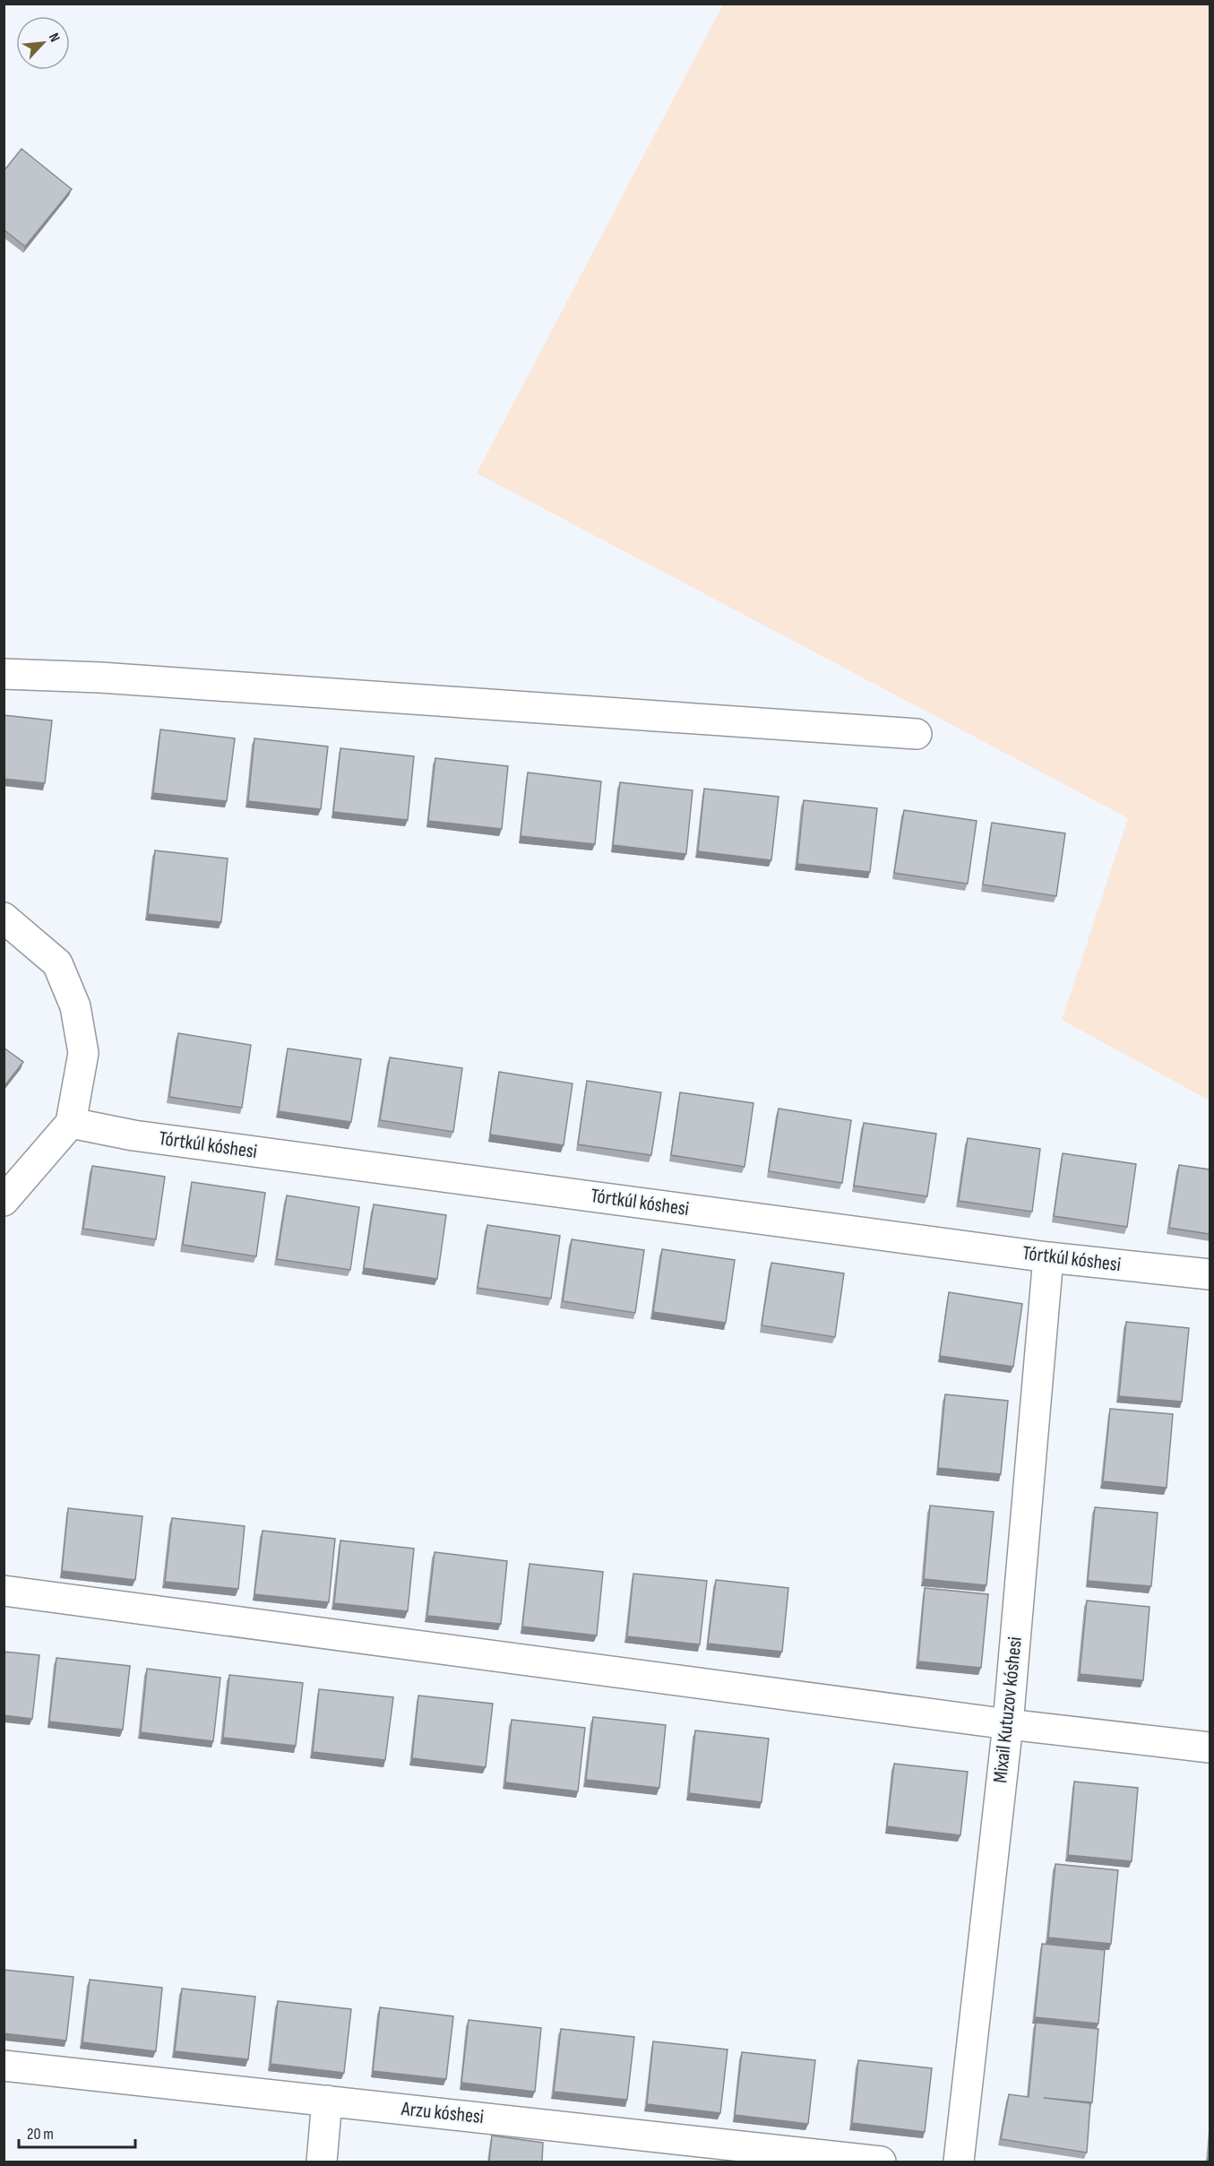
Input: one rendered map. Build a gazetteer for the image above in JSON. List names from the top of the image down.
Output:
{
  "streets": {
    "street": ["Tórtkúl kóshesi", "Mixail Kutuzov kóshesi", "Arzu kóshesi"]
  },
  "crossings": [
    ["Tórtkúl kóshesi", "Mixail Kutuzov kóshesi"]
  ],
  "scale_bar": "20 m",
  "north": "top right"
}
